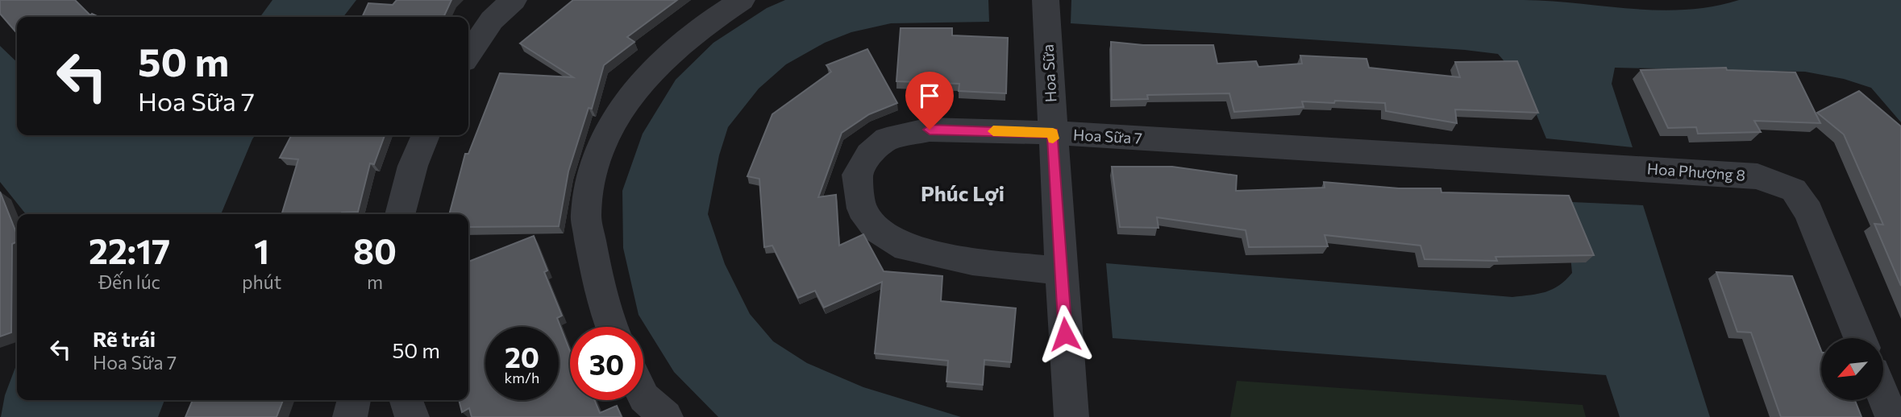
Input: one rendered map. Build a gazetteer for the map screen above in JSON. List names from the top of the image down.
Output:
{
  "streets": {
    "street": ["Hoa Sữa", "Hoa Sữa 7", "Hoa Phượng 8"]
  },
  "crossings": [
    ["Hoa Sữa", "Hoa Sữa 7"],
    ["Hoa Sữa 7", "Hoa Phượng 8"]
  ],
  "districts": ["Phúc Lợi"],
  "north": "bottom left",
  "page": {
    "turn": ["50 m", "Hoa Sữa 7"],
    "eta": [
      "22:17",
      "Đến lúc",
      "1",
      "phút",
      "80",
      "m"
    ],
    "list": [
      {
        "name": "Rẽ trái",
        "note": "Hoa Sữa 7",
        "value": "50 m"
      }
    ],
    "speed": "20 km/h",
    "limit": "30"
  }
}
